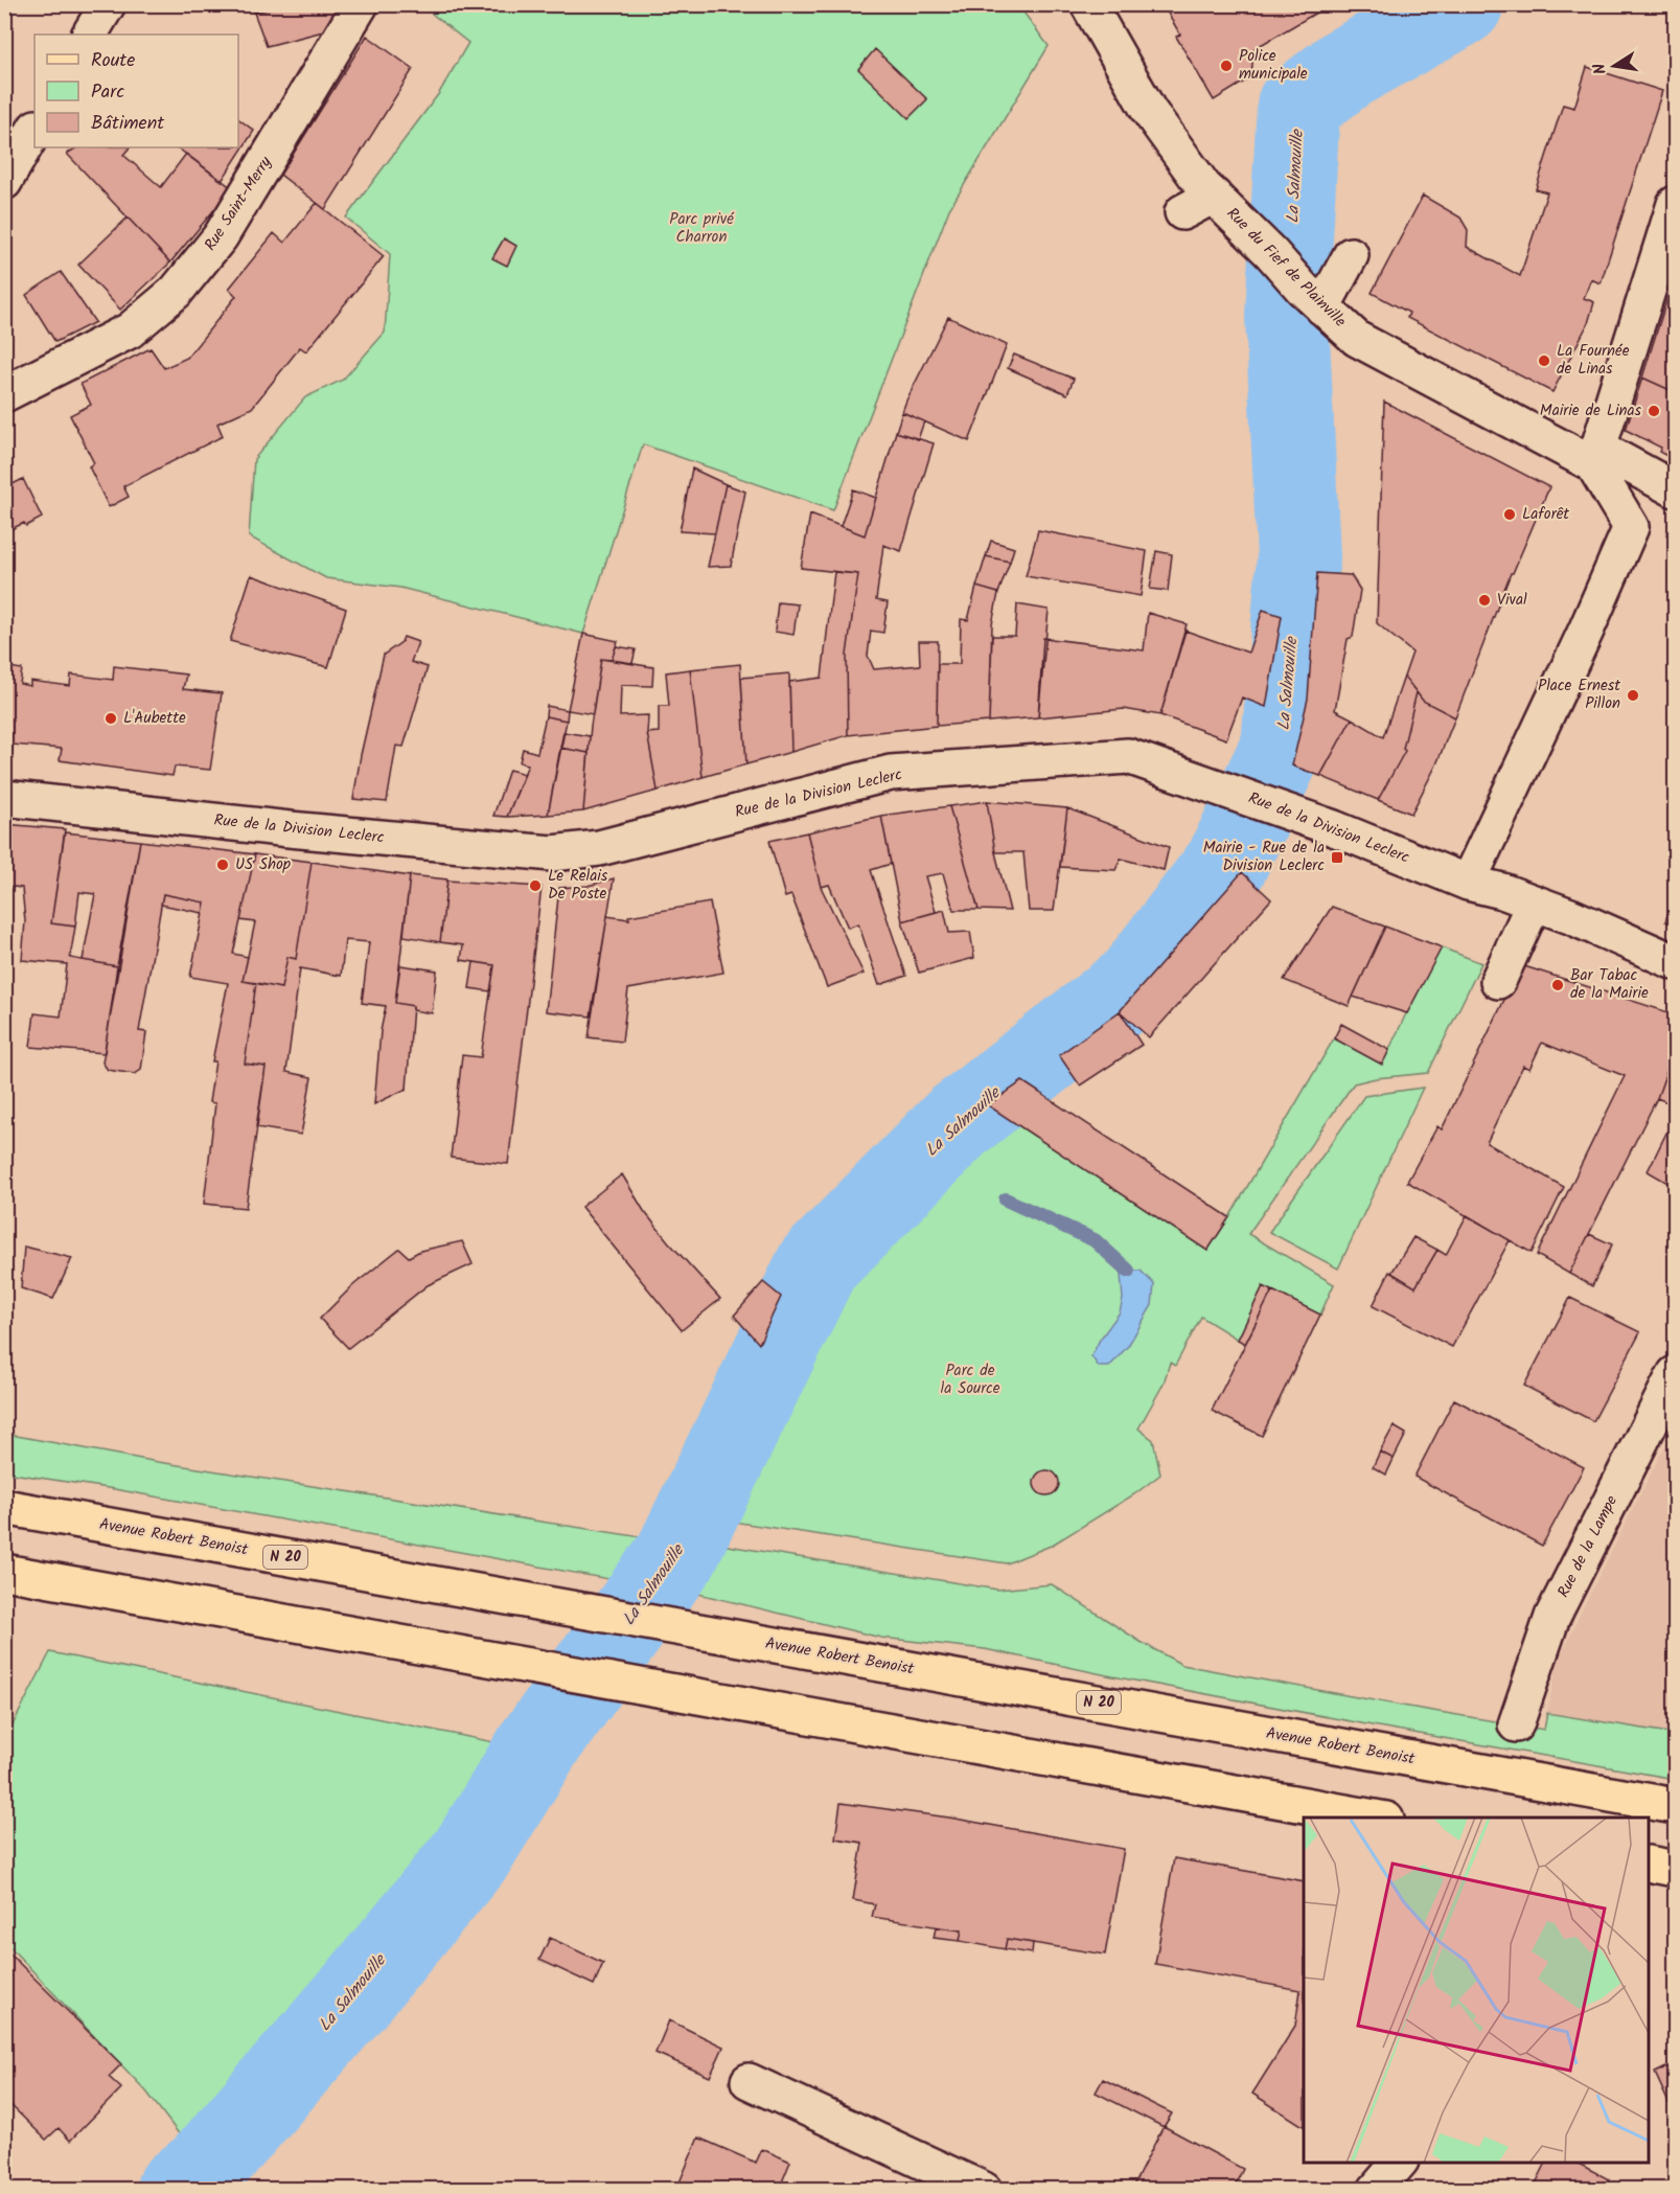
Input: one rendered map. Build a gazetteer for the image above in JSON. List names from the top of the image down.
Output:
{
  "streets": {
    "main road": ["Avenue Robert Benoist", "N 20"],
    "street": [
      "Rue Saint-Merry",
      "Rue du Fief de Plainville",
      "Rue de la Division Leclerc",
      "Rue de la Lampe"
    ]
  },
  "water": ["La Salmouille"],
  "parks": ["Parc privé Charron", "Parc de la Source"],
  "places": {
    "other": [
      "Police municipale",
      "La Fournée de Linas",
      "Mairie de Linas",
      "Laforêt",
      "Vival",
      "Place Ernest Pillon",
      "L'Aubette",
      "US Shop",
      "Le Relais De Poste",
      "Bar Tabac de la Mairie"
    ],
    "transit": ["Mairie - Rue de la Division Leclerc"]
  },
  "legend": ["Route", "Parc", "Bâtiment"],
  "north": "left"
}
